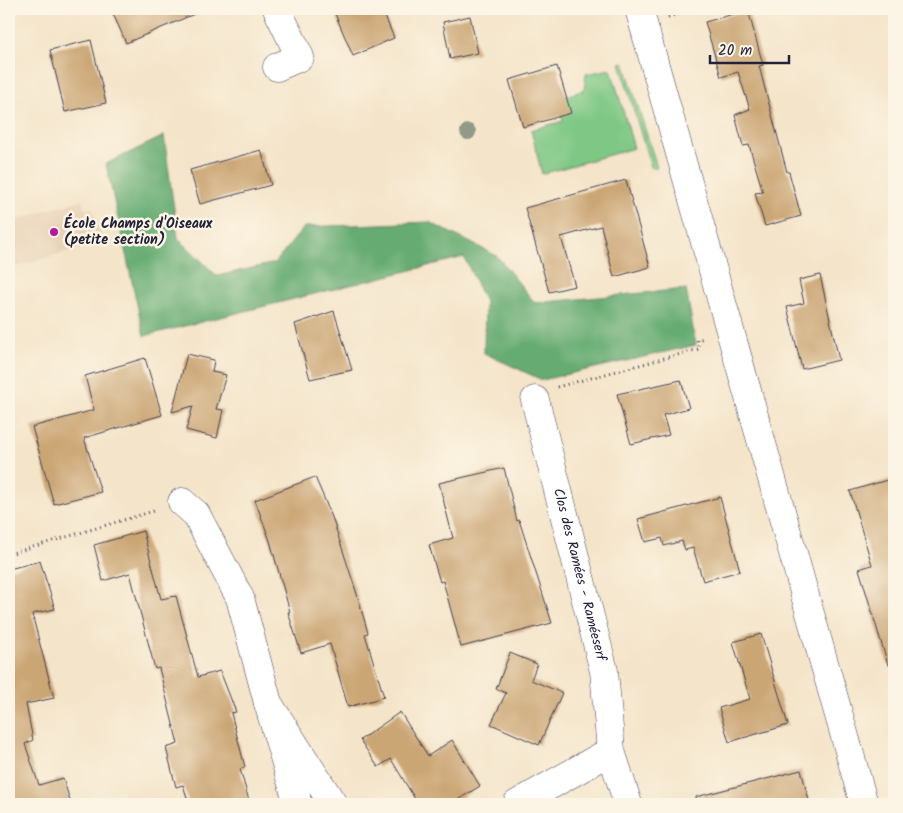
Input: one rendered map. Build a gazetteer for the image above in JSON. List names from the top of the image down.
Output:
{
  "streets": {
    "street": ["Clos des Ramées - Raméeserf"]
  },
  "places": ["École Champs d'Oiseaux (petite section)"],
  "scale_bar": "20 m"
}
